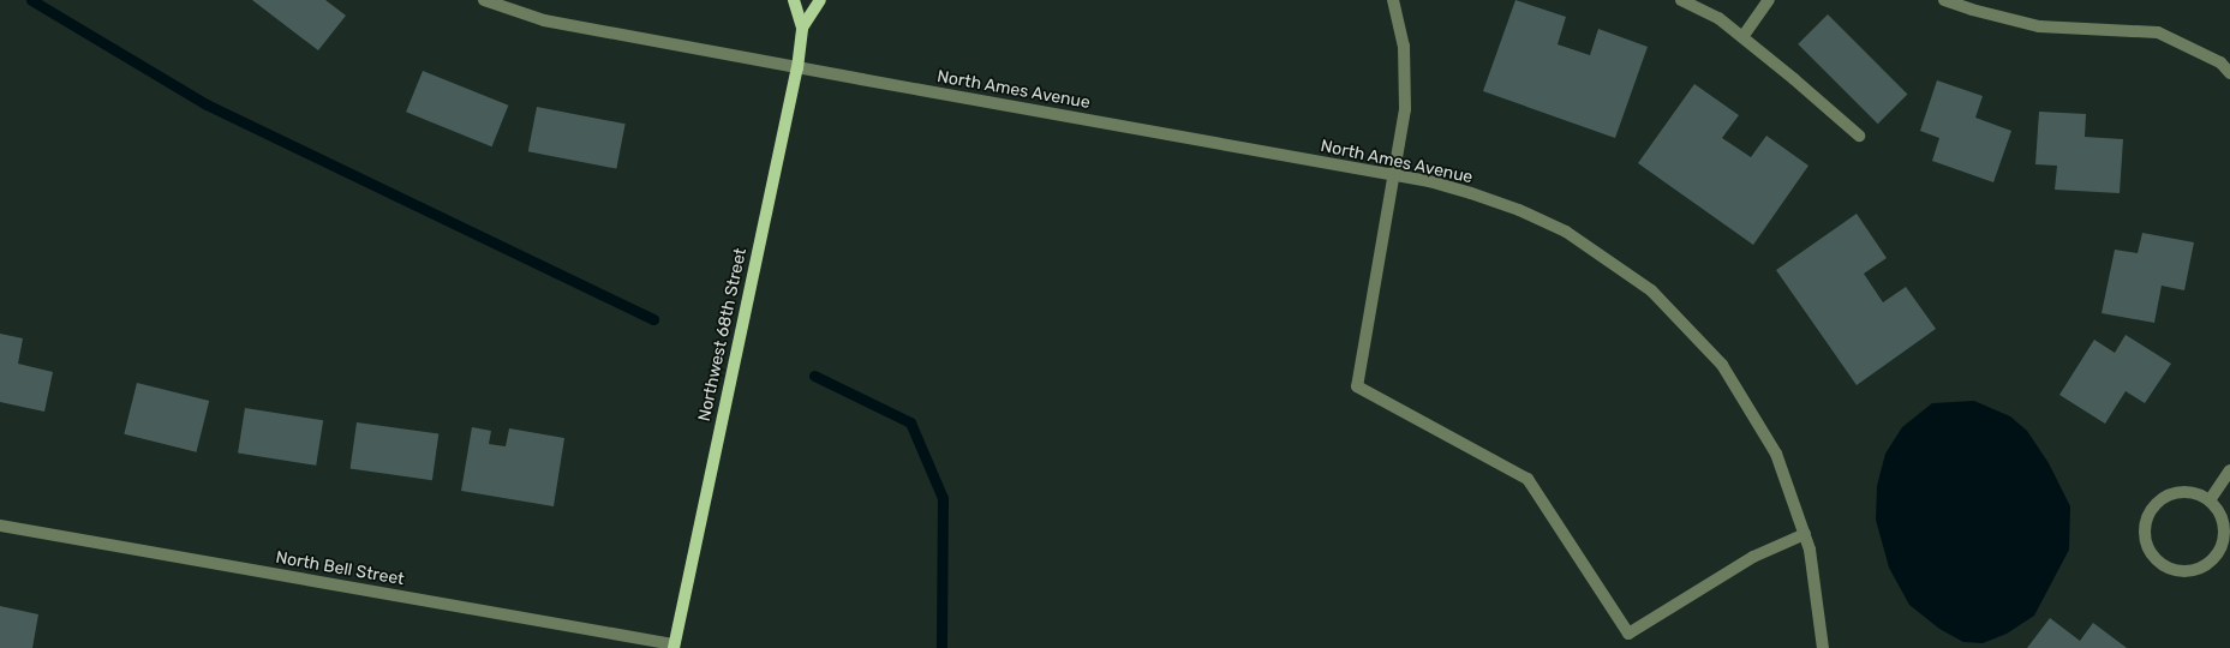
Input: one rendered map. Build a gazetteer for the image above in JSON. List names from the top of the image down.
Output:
{
  "streets": {
    "main road": ["Northwest 68th Street"],
    "street": ["North Ames Avenue", "North Bell Street"]
  },
  "crossings": [
    ["North Ames Avenue", "Northwest 68th Street"],
    ["Northwest 68th Street", "North Bell Street"]
  ]
}
